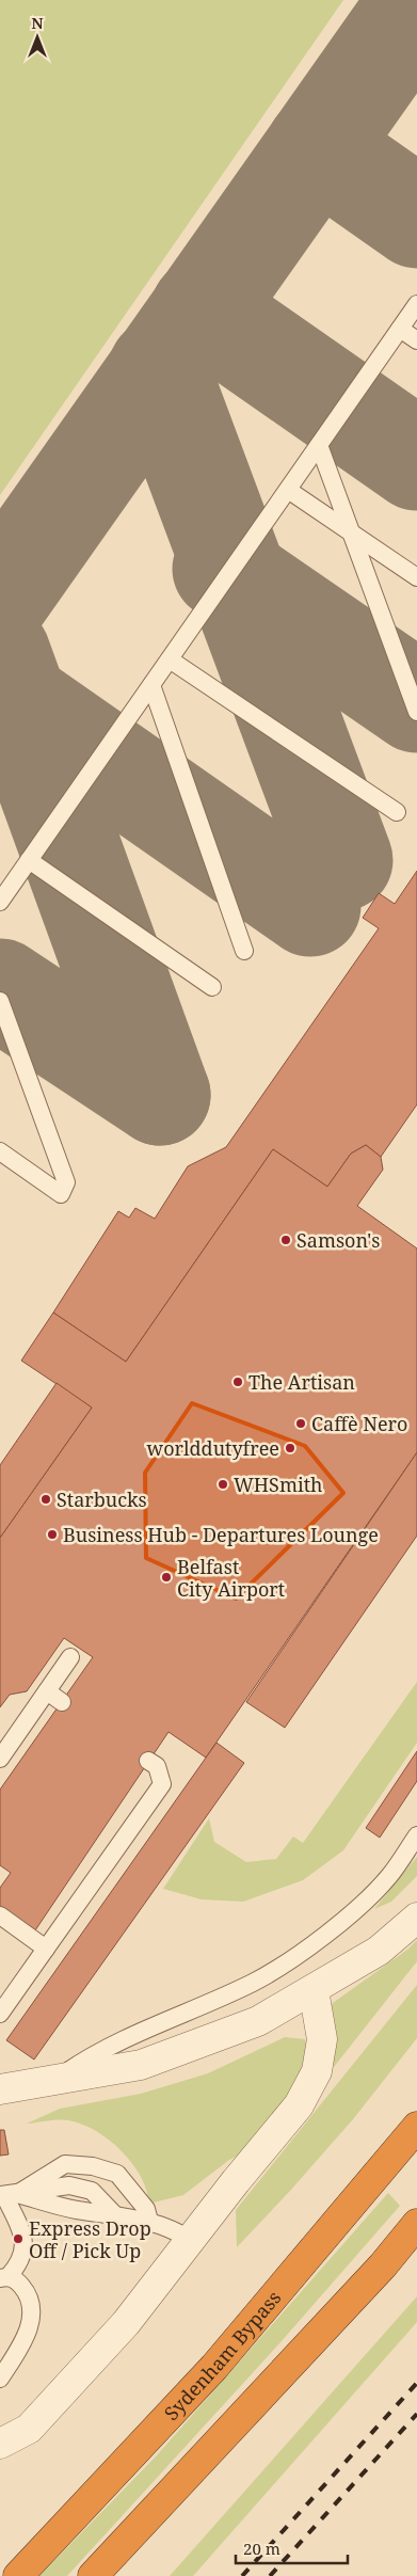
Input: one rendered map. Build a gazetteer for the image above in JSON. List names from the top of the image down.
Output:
{
  "streets": {
    "highway": ["Sydenham Bypass"]
  },
  "places": [
    "Samson's",
    "The Artisan",
    "Caffè Nero",
    "worlddutyfree",
    "WHSmith",
    "Starbucks",
    "Business Hub - Departures Lounge",
    "Belfast City Airport",
    "Express Drop Off / Pick Up"
  ],
  "scale_bar": "20 m",
  "north": "top"
}
